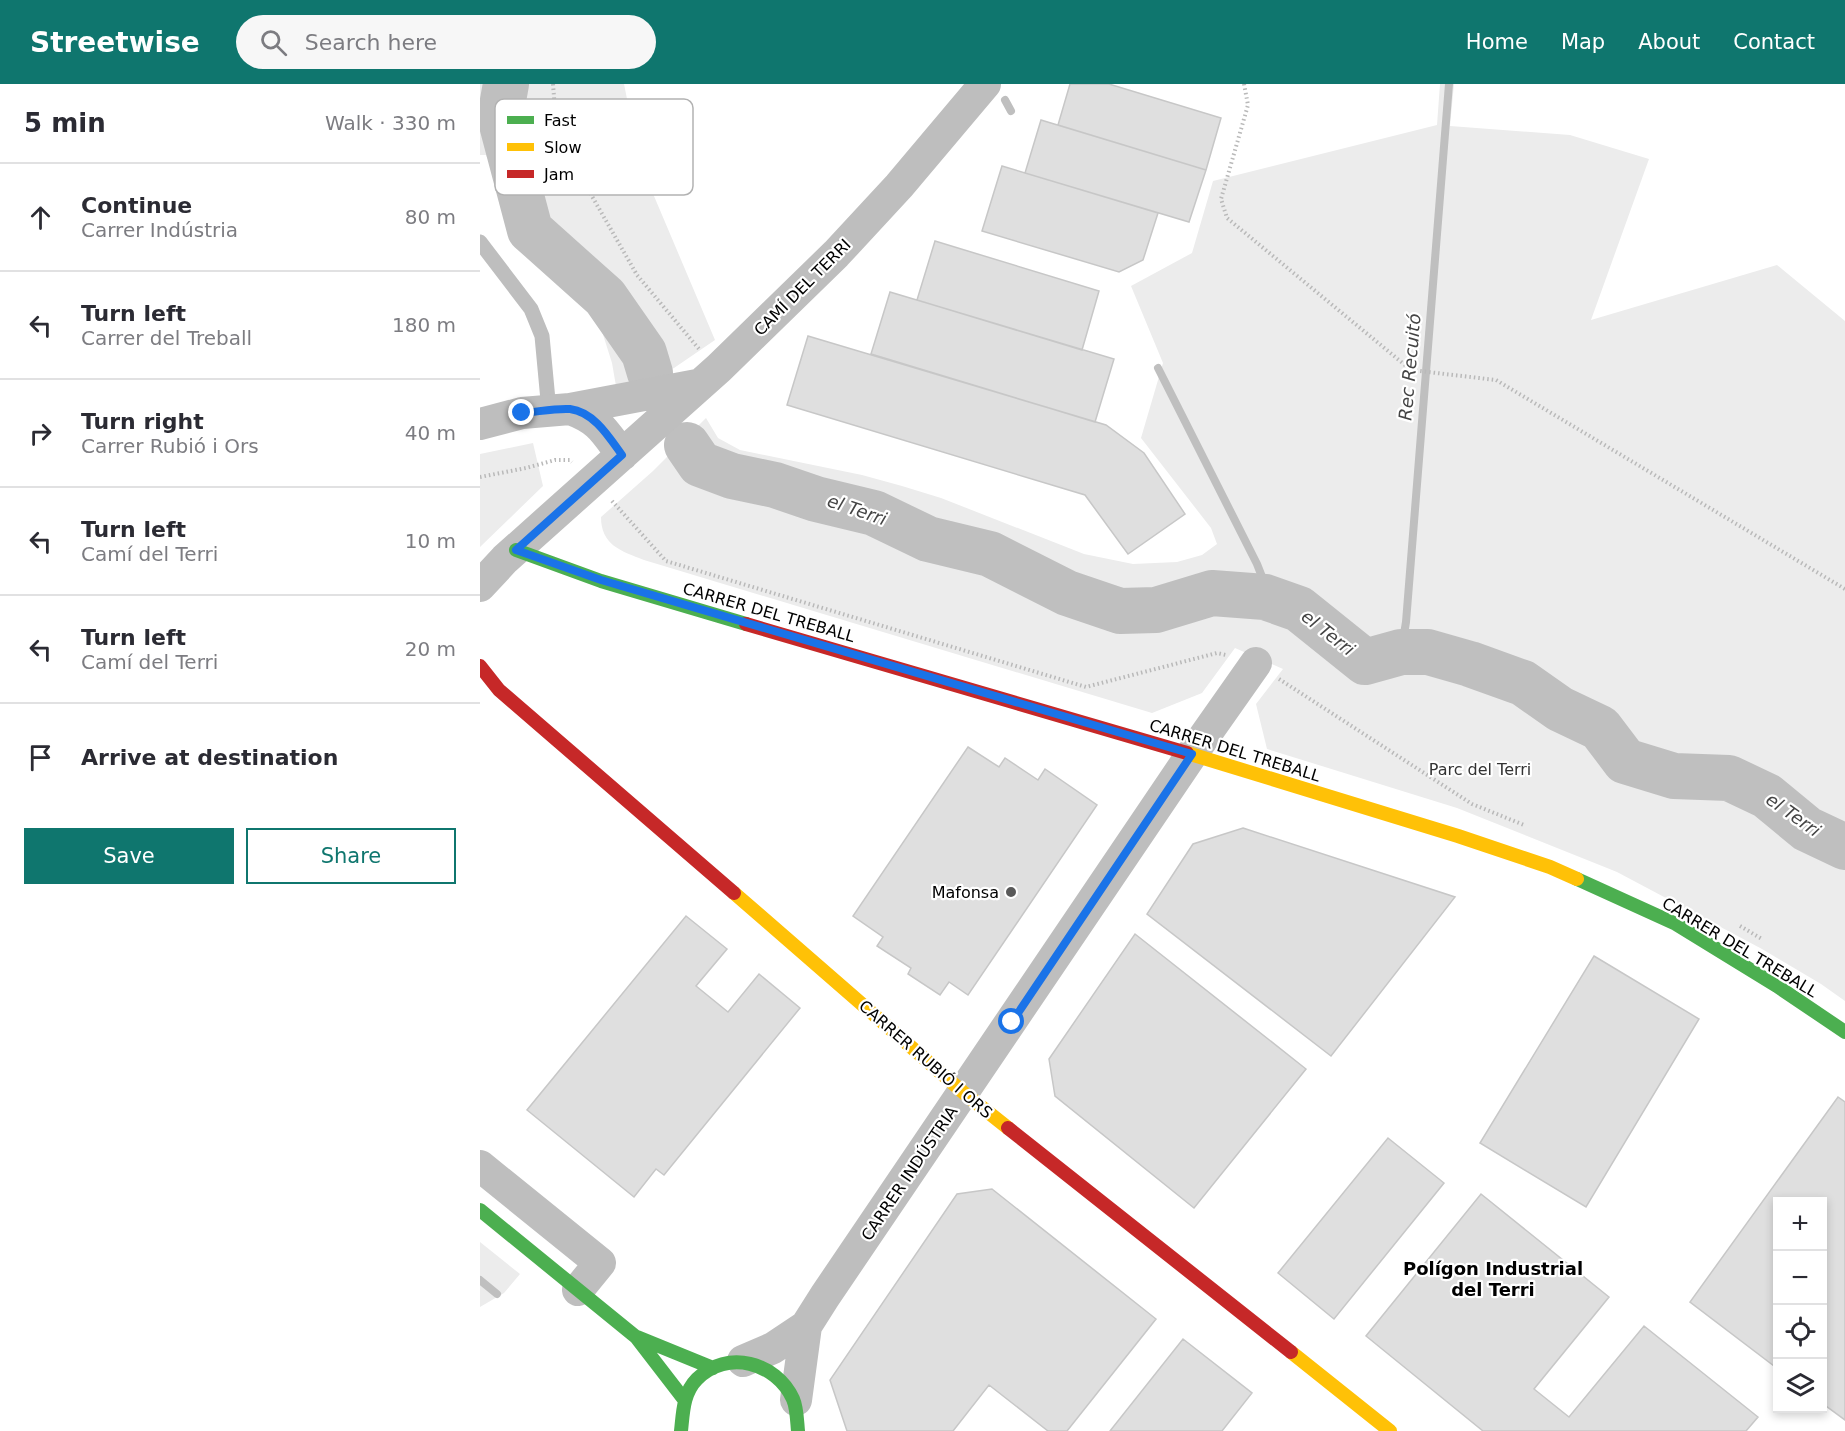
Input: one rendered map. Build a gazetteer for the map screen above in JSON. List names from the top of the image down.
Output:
{
  "streets": {
    "street": [
      "CAMÍ DEL TERRI",
      "CARRER DEL TREBALL",
      "CARRER RUBIÓ I ORS",
      "CARRER INDÚSTRIA"
    ]
  },
  "crossings": [
    ["CARRER DEL TREBALL", "CARRER INDÚSTRIA"],
    ["CARRER RUBIÓ I ORS", "CARRER INDÚSTRIA"]
  ],
  "districts": ["Polígon Industrial del Terri"],
  "water": ["Rec Recuitó", "el Terri"],
  "parks": ["Parc del Terri"],
  "places": ["Mafonsa"],
  "legend": ["Fast", "Slow", "Jam"],
  "page": {
    "header": "Streetwise",
    "search": "Search here",
    "nav": [
      "Home",
      "Map",
      "About",
      "Contact"
    ],
    "heading": ["5 min", "Walk · 330 m"],
    "list": [
      ["Continue", "Carrer Indústria", "80 m"],
      ["Turn left", "Carrer del Treball", "180 m"],
      ["Turn right", "Carrer Rubió i Ors", "40 m"],
      ["Turn left", "Camí del Terri", "10 m"],
      ["Turn left", "Camí del Terri", "20 m"],
      "Arrive at destination"
    ],
    "buttons": ["Save", "Share"],
    "map_buttons": ["+", "−"]
  }
}
